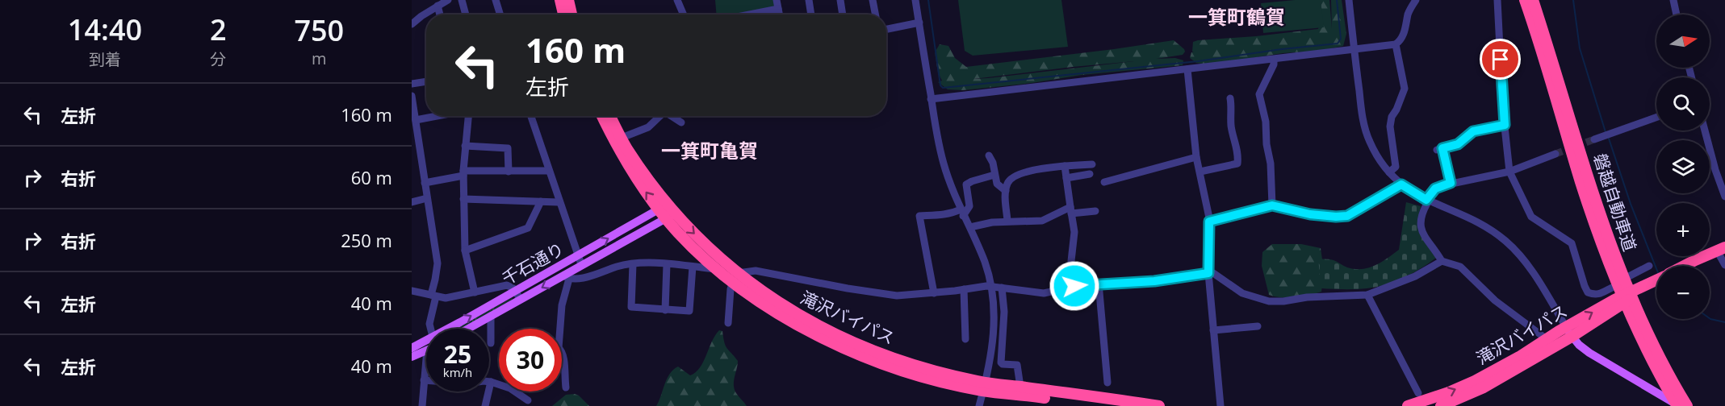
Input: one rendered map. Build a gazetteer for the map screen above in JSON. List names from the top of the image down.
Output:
{
  "streets": {
    "highway": ["磐越自動車道", "滝沢バイパス"],
    "main road": ["千石通り"]
  },
  "crossings": [
    ["千石通り", "滝沢バイパス"]
  ],
  "districts": ["一箕町鶴賀", "一箕町亀賀"],
  "north": "right",
  "page": {
    "eta": [
      "14:40",
      "到着",
      "2",
      "分",
      "750",
      "m"
    ],
    "map_buttons": ["+", "−"],
    "turn": ["160 m", "左折"],
    "list": [
      {
        "name": "左折",
        "value": "160 m"
      },
      {
        "name": "右折",
        "value": "60 m"
      },
      {
        "name": "右折",
        "value": "250 m"
      },
      {
        "name": "左折",
        "value": "40 m"
      },
      {
        "name": "左折",
        "value": "40 m"
      }
    ],
    "speed": "25 km/h",
    "limit": "30"
  }
}
